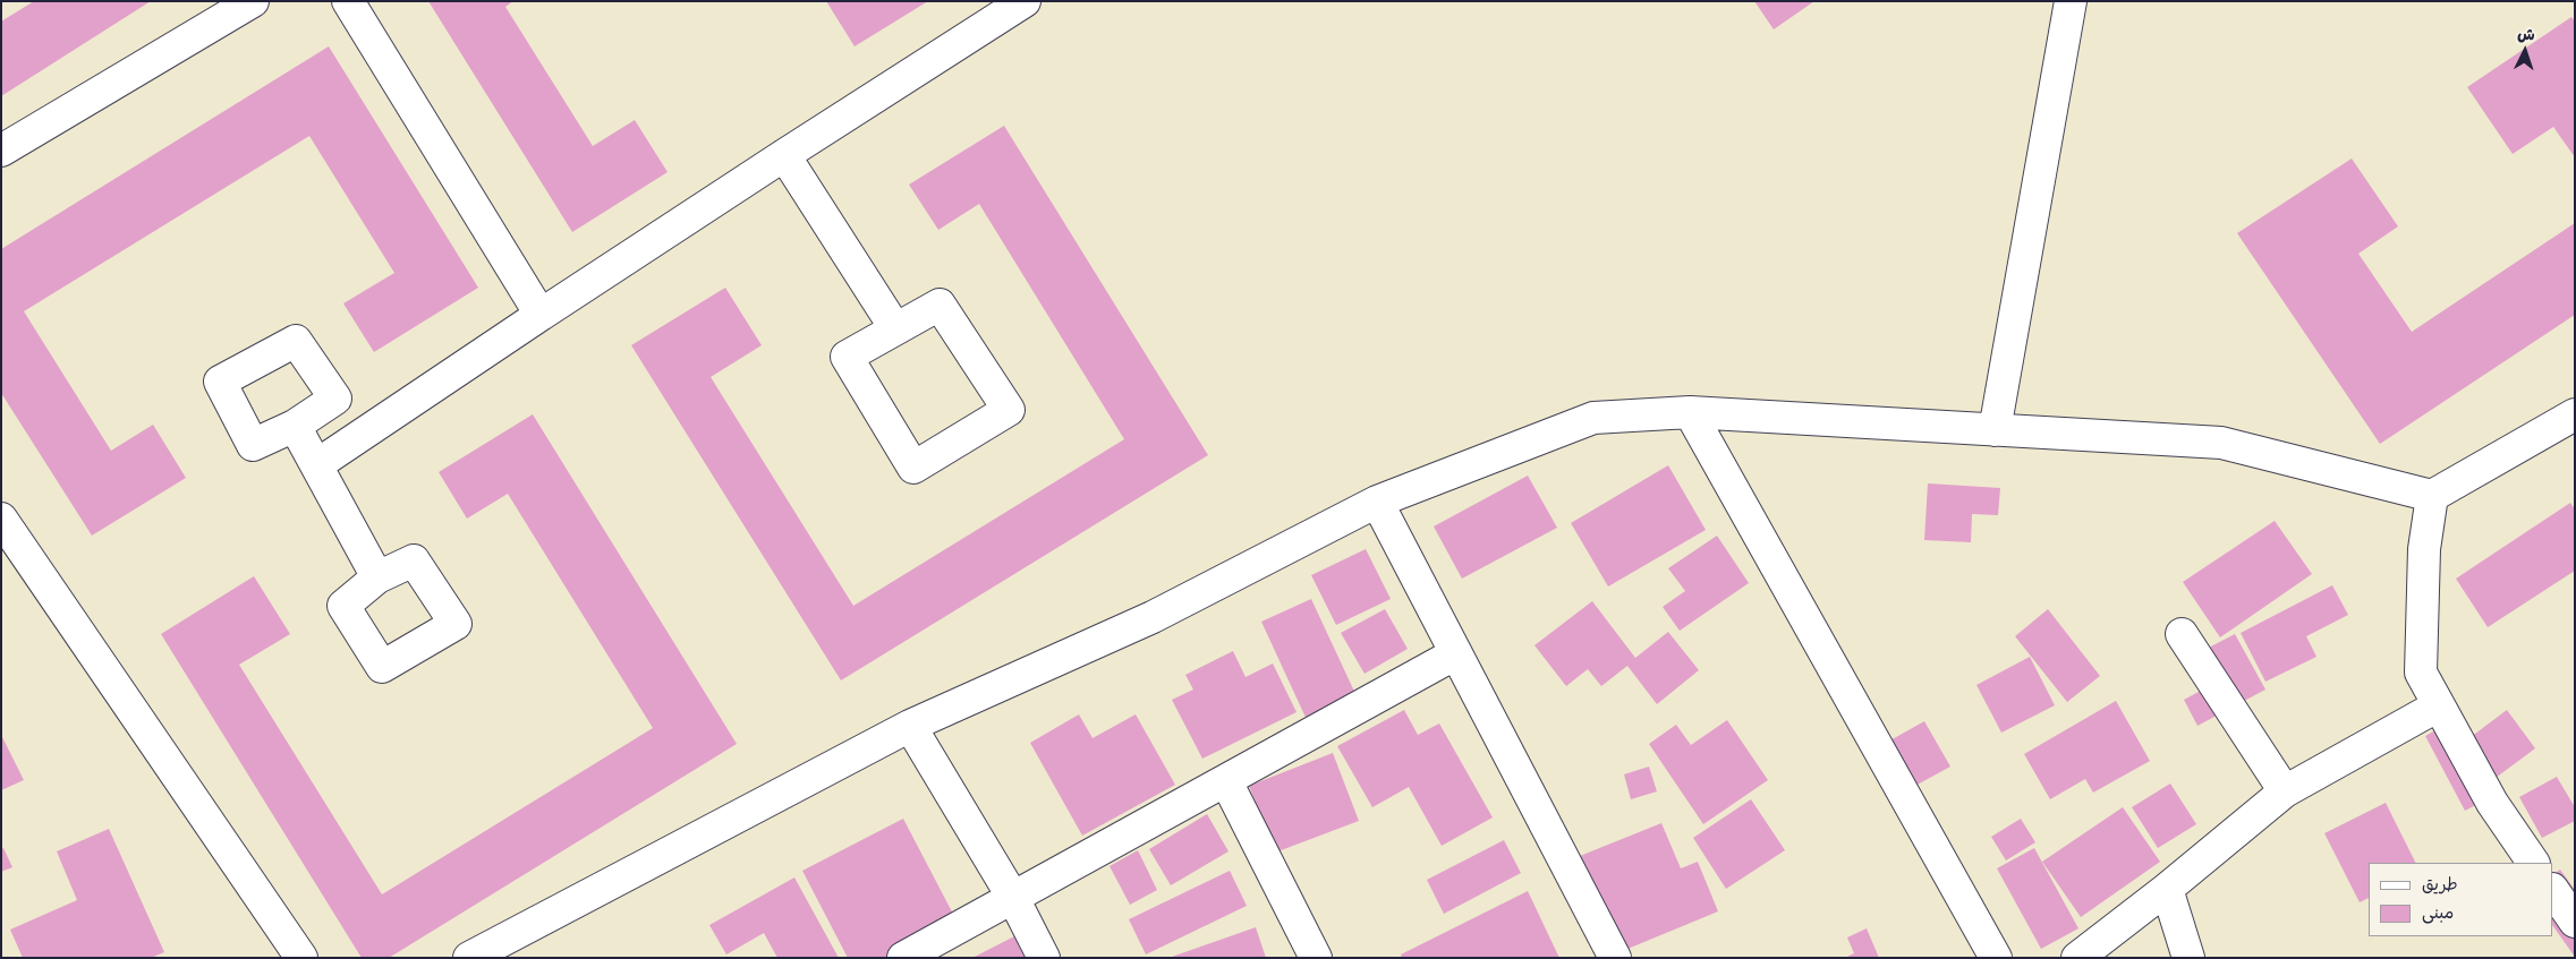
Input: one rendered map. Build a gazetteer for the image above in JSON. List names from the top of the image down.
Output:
{
  "legend": ["طريق", "مبنى"],
  "north": "top"
}
